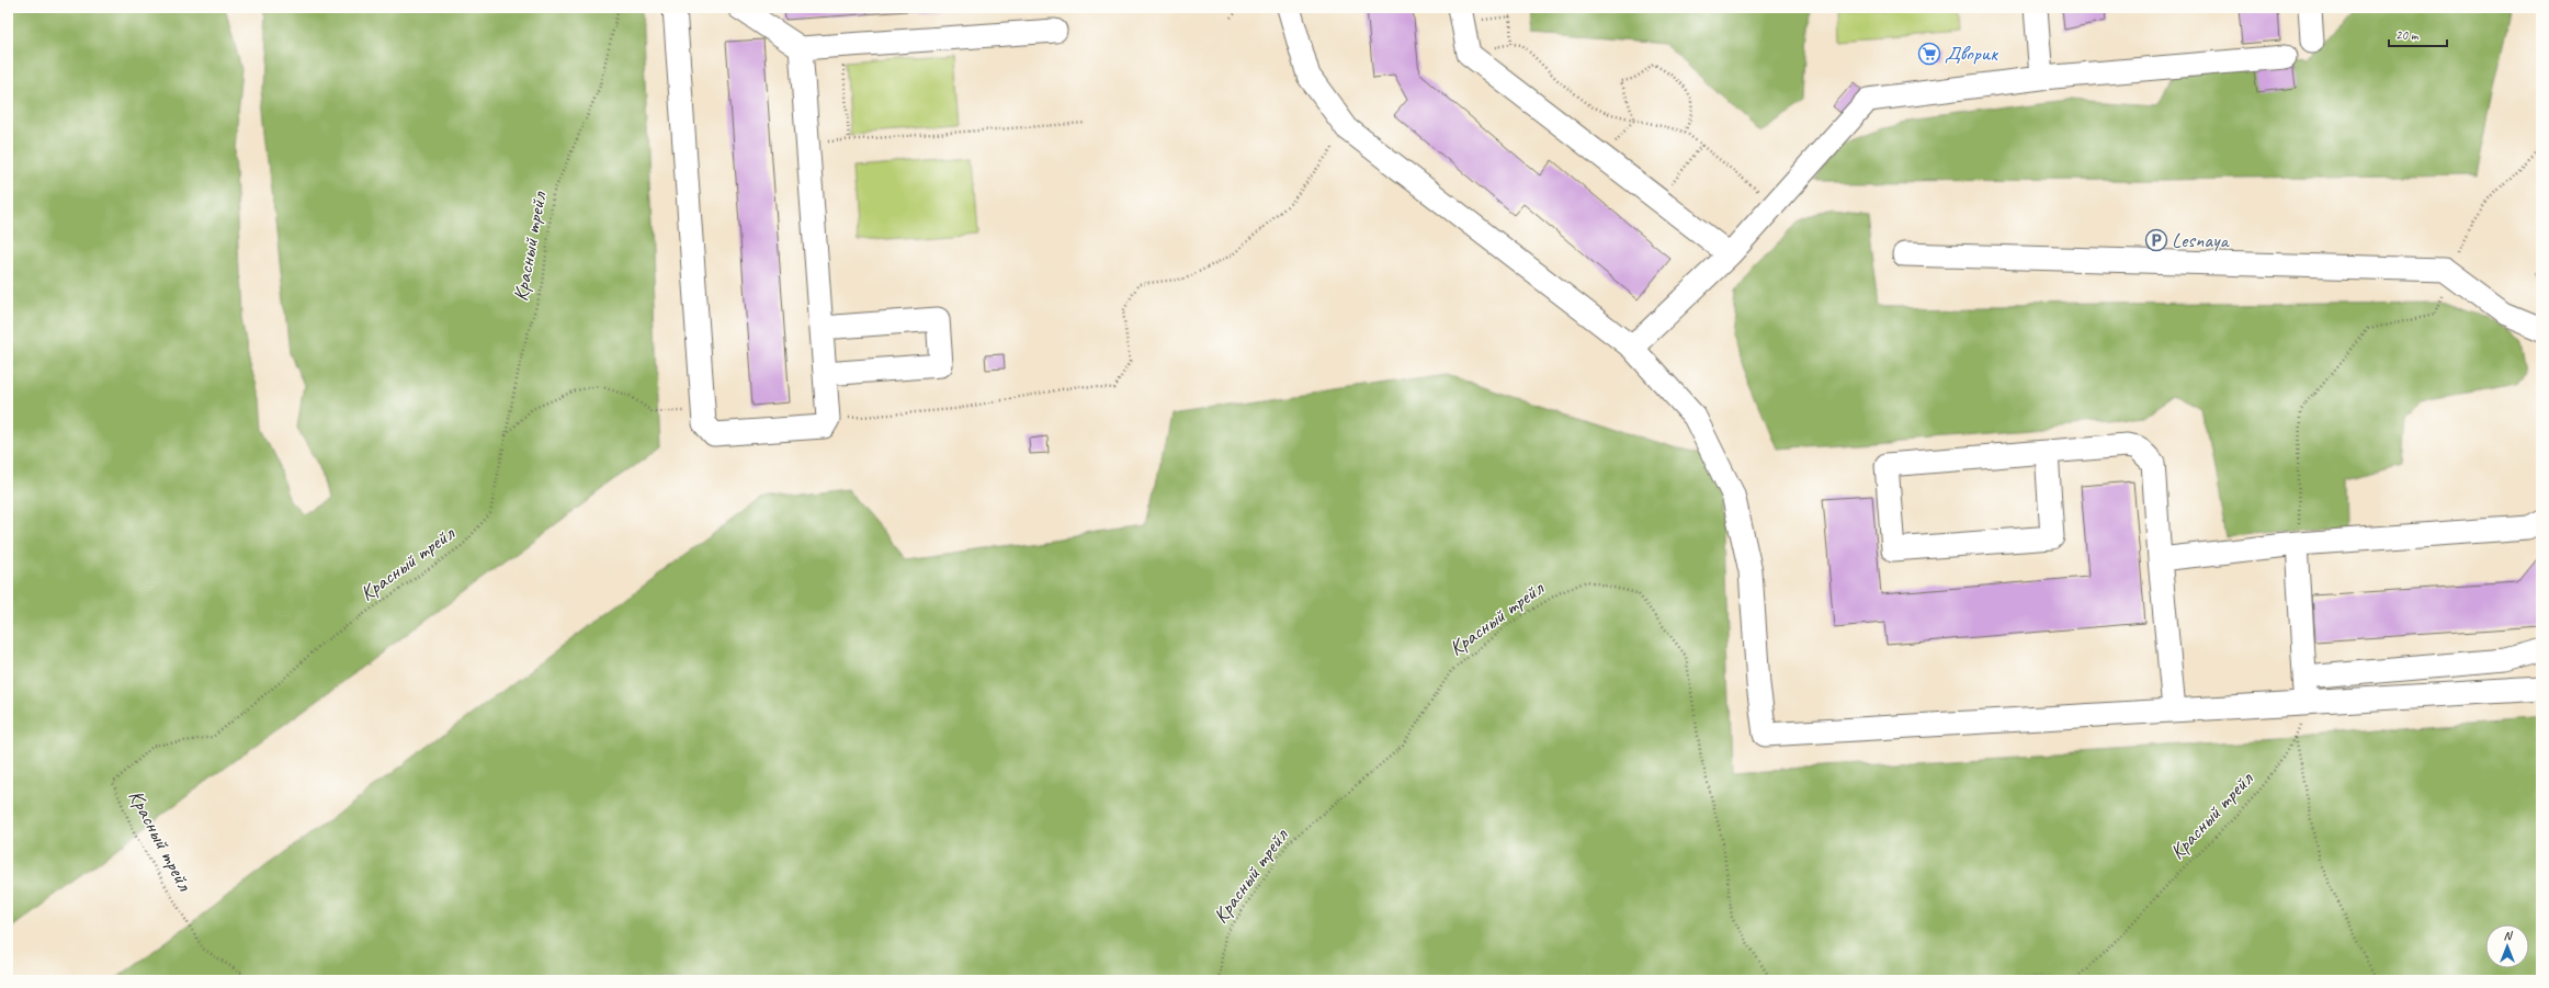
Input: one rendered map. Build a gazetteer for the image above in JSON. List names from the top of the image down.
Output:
{
  "streets": {
    "path": ["Красный трейл"]
  },
  "places": {
    "supermarket": ["Дворик"],
    "parking": ["Lesnaya"]
  },
  "scale_bar": "20 m",
  "north": "top"
}
